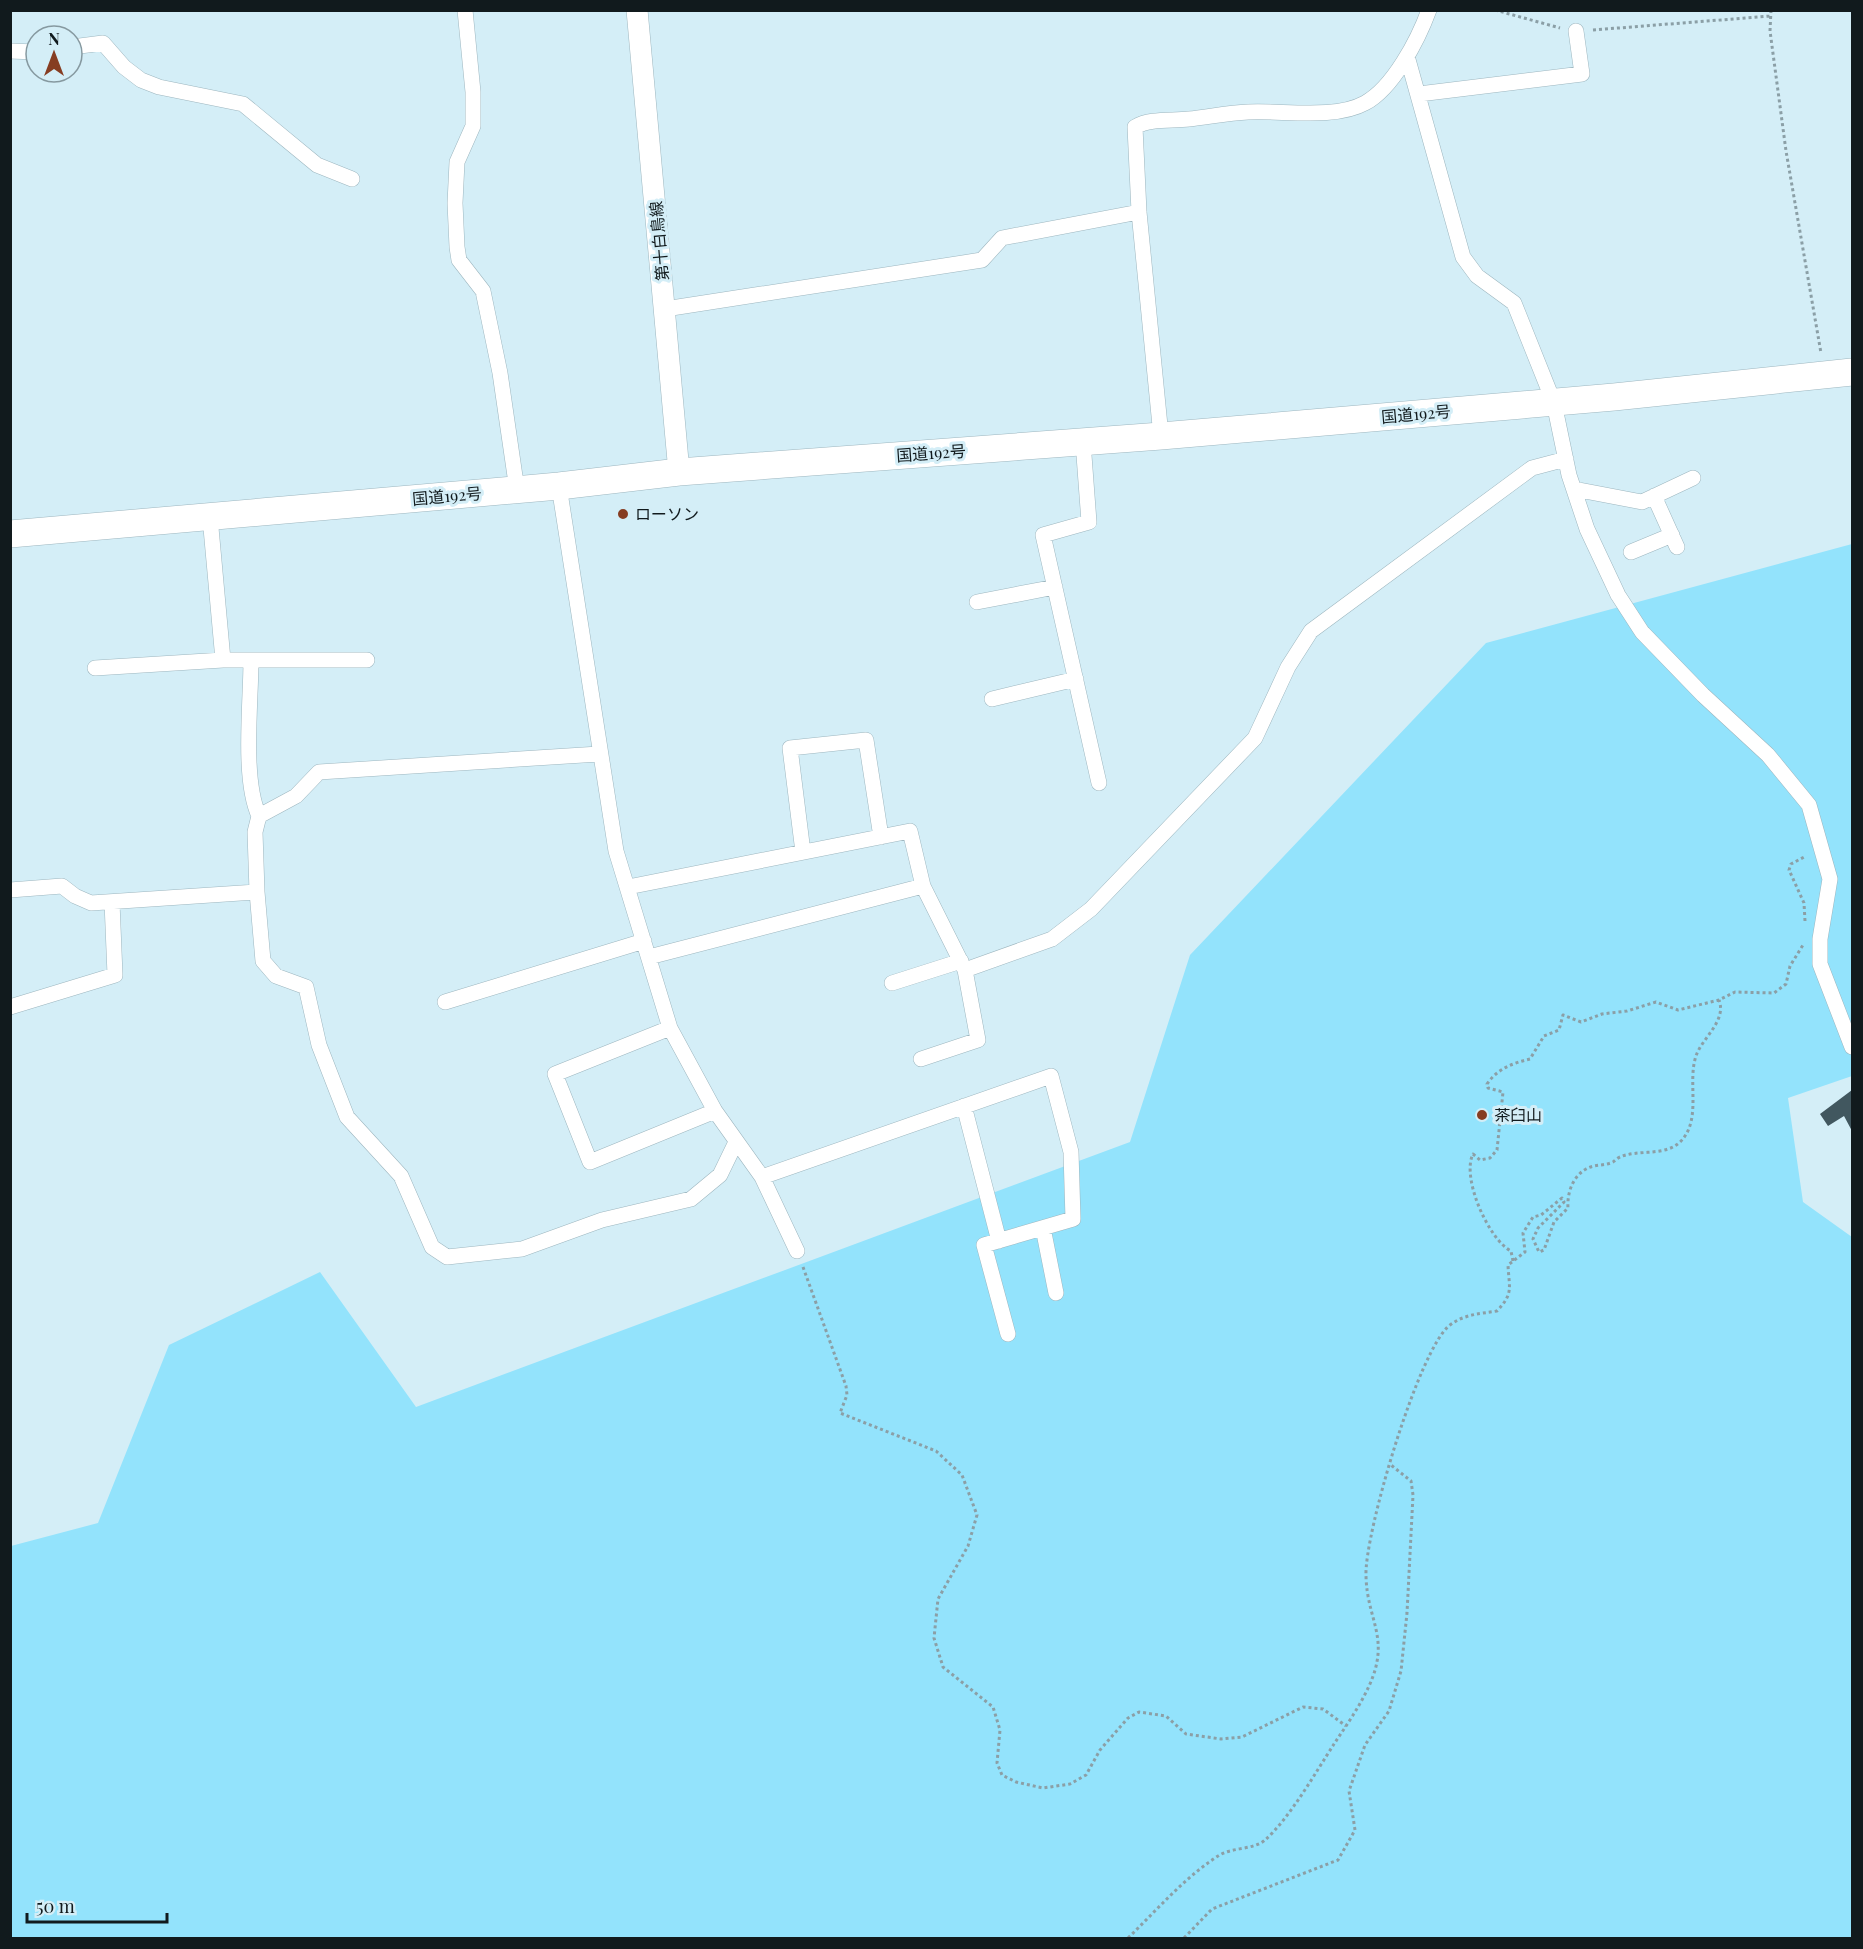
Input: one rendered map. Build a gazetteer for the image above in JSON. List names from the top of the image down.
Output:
{
  "streets": {
    "highway": ["国道192号"],
    "main road": ["第十白鳥線"]
  },
  "crossings": [
    ["第十白鳥線", "国道192号"]
  ],
  "places": ["ローソン", "茶臼山"],
  "scale_bar": "50 m",
  "north": "top"
}
